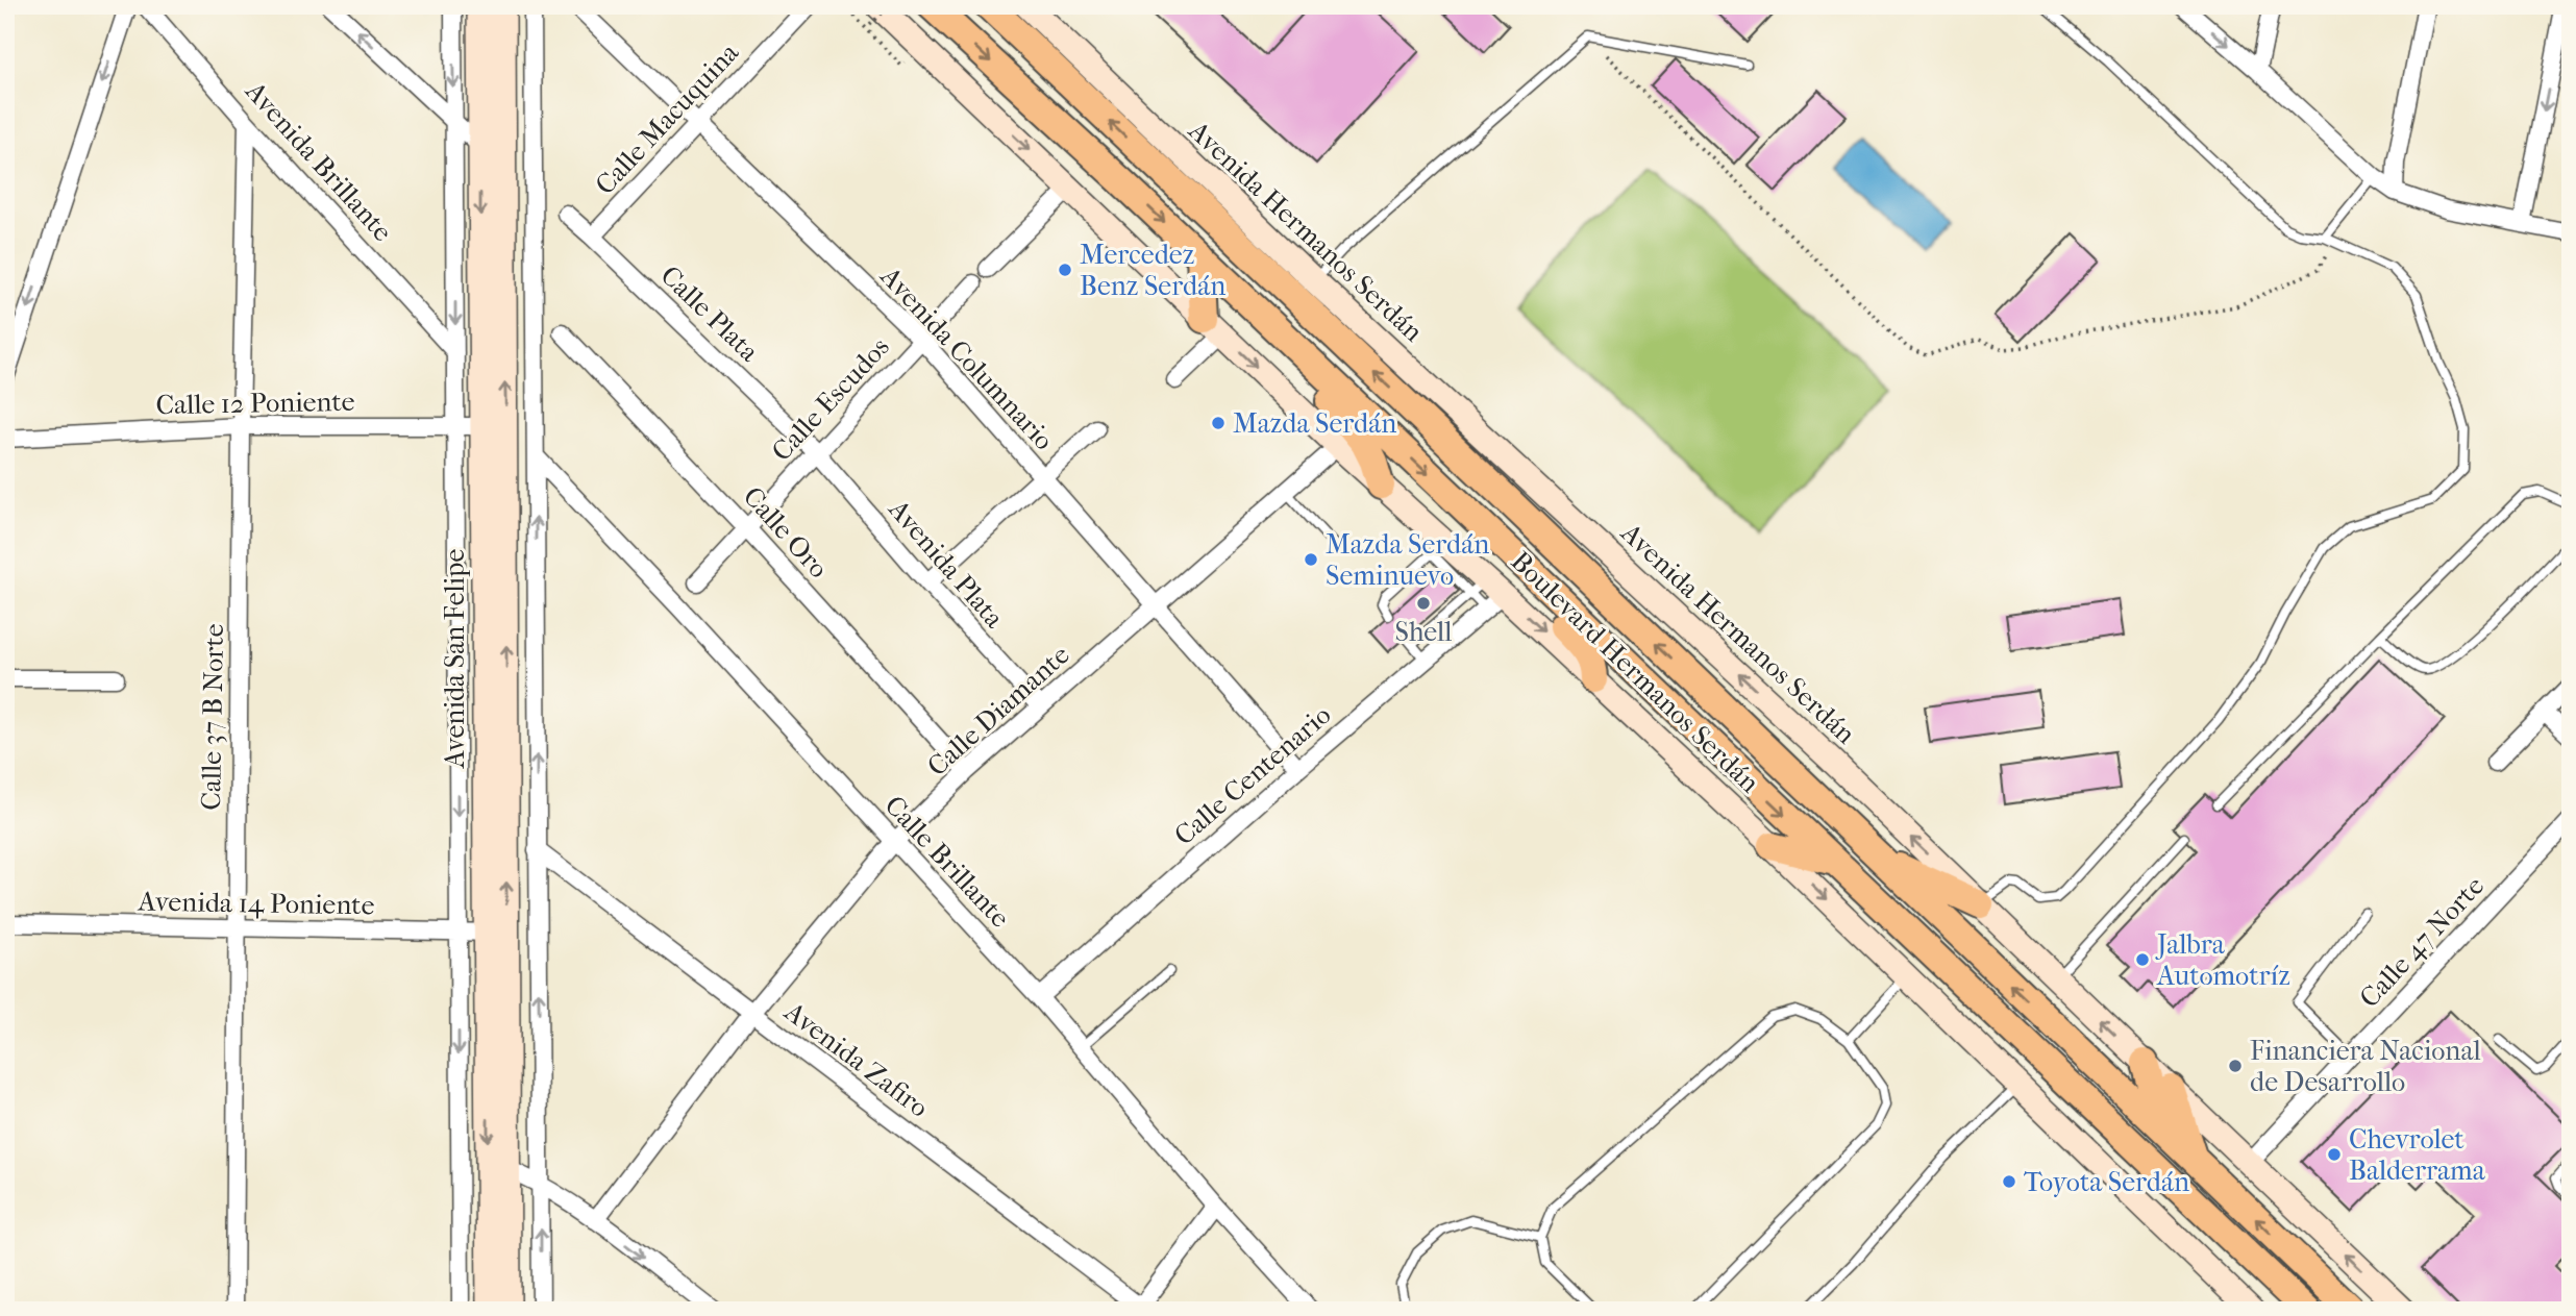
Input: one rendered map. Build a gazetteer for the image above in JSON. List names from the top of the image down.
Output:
{
  "streets": {
    "main road": ["Avenida Hermanos Serdán", "Avenida San Felipe", "Boulevard Hermanos Serdán"],
    "street": [
      "Calle Macuquina",
      "Avenida Brillante",
      "Calle Plata",
      "Avenida Columnario",
      "Calle Escudos",
      "Calle 12 Poniente",
      "Calle Oro",
      "Avenida Plata",
      "Calle Diamante",
      "Calle 37 B Norte",
      "Calle Centenario",
      "Calle Brillante",
      "Avenida 14 Poniente",
      "Calle 47 Norte",
      "Avenida Zafiro"
    ]
  },
  "crossings": [
    ["Calle Macuquina", "Calle Plata"],
    ["Calle Macuquina", "Avenida Columnario"],
    ["Avenida Brillante", "Avenida San Felipe"],
    ["Avenida Brillante", "Calle 37 B Norte"],
    ["Avenida Hermanos Serdán", "Calle 47 Norte"],
    ["Calle Plata", "Calle Escudos"],
    ["Calle Plata", "Avenida Plata"],
    ["Avenida Columnario", "Calle Escudos"],
    ["Avenida Columnario", "Calle Diamante"],
    ["Avenida Columnario", "Calle Centenario"],
    ["Calle Escudos", "Calle Oro"],
    ["Calle Escudos", "Avenida Plata"],
    ["Calle 12 Poniente", "Avenida San Felipe"],
    ["Calle 12 Poniente", "Calle 37 B Norte"],
    ["Calle Oro", "Calle Diamante"],
    ["Avenida Plata", "Calle Diamante"],
    ["Avenida San Felipe", "Avenida 14 Poniente"],
    ["Calle Diamante", "Calle Brillante"],
    ["Calle Diamante", "Avenida Zafiro"],
    ["Calle 37 B Norte", "Avenida 14 Poniente"],
    ["Calle Centenario", "Calle Brillante"]
  ],
  "places": [
    "Mercedez Benz Serdán",
    "Mazda Serdán",
    "Mazda Serdán Seminuevo",
    "Shell",
    "Jalbra Automotríz",
    "Financiera Nacional de Desarrollo",
    "Chevrolet Balderrama",
    "Toyota Serdán"
  ]
}
